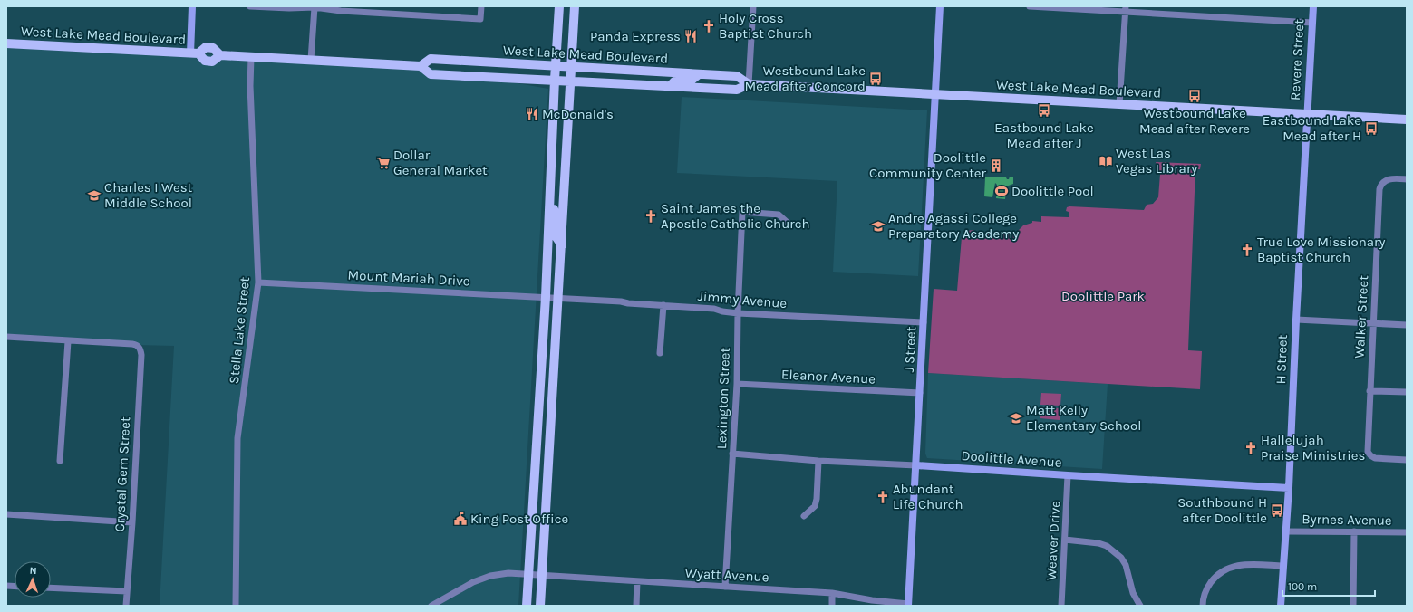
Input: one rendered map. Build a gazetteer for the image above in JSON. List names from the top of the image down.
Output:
{
  "streets": {
    "main road": ["West Lake Mead Boulevard"],
    "street": [
      "Revere Street",
      "Mount Mariah Drive",
      "Jimmy Avenue",
      "Walker Street",
      "Stella Lake Street",
      "J Street",
      "H Street",
      "Eleanor Avenue",
      "Lexington Street",
      "Doolittle Avenue",
      "Crystal Gem Street",
      "Byrnes Avenue",
      "Weaver Drive",
      "Wyatt Avenue"
    ]
  },
  "crossings": [
    ["West Lake Mead Boulevard", "Revere Street"],
    ["West Lake Mead Boulevard", "Stella Lake Street"],
    ["West Lake Mead Boulevard", "J Street"],
    ["West Lake Mead Boulevard", "H Street"],
    ["Revere Street", "H Street"],
    ["Mount Mariah Drive", "Jimmy Avenue"],
    ["Mount Mariah Drive", "Stella Lake Street"],
    ["Jimmy Avenue", "J Street"],
    ["Jimmy Avenue", "Lexington Street"],
    ["J Street", "Eleanor Avenue"],
    ["J Street", "Doolittle Avenue"],
    ["J Street", "Wyatt Avenue"],
    ["H Street", "Doolittle Avenue"],
    ["H Street", "Byrnes Avenue"],
    ["Eleanor Avenue", "Lexington Street"],
    ["Lexington Street", "Doolittle Avenue"],
    ["Lexington Street", "Wyatt Avenue"],
    ["Doolittle Avenue", "Weaver Drive"]
  ],
  "parks": ["Doolittle Park"],
  "places": {
    "church": [
      "Holy Cross Baptist Church",
      "Saint James the Apostle Catholic Church",
      "True Love Missionary Baptist Church",
      "Hallelujah Praise Ministries",
      "Abundant Life Church"
    ],
    "restaurant": ["Panda Express", "McDonald's"],
    "bus stop": [
      "Westbound Lake Mead after Concord",
      "Westbound Lake Mead after Revere",
      "Eastbound Lake Mead after J",
      "Eastbound Lake Mead after H",
      "Southbound H after Doolittle"
    ],
    "library": ["West Las Vegas Library"],
    "supermarket": ["Dollar General Market"],
    "building": ["Doolittle Community Center"],
    "sports": ["Doolittle Pool"],
    "school or university": ["Charles I West Middle School", "Andre Agassi College Preparatory Academy", "Matt Kelly Elementary School"],
    "public building": ["King Post Office"]
  },
  "scale_bar": "100 m",
  "north": "top"
}
